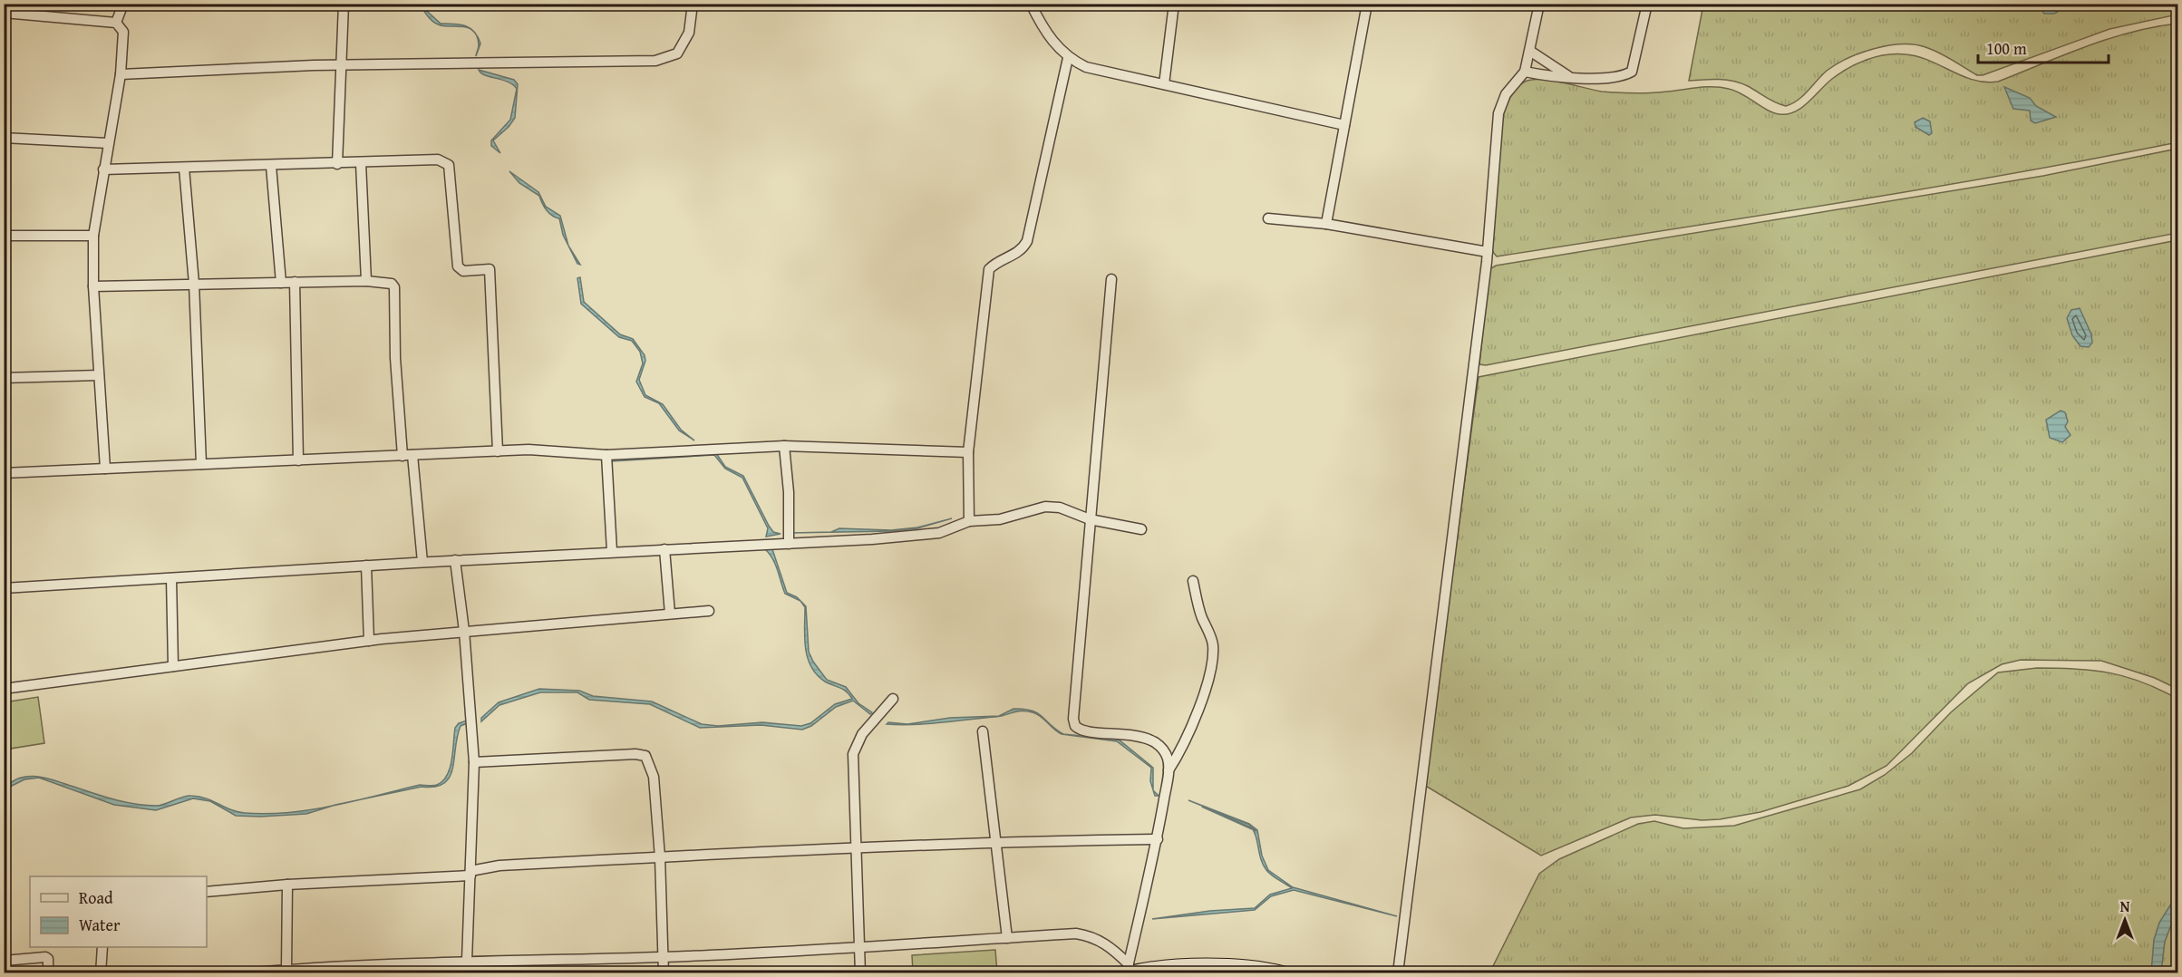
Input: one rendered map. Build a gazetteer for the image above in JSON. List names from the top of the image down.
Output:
{
  "legend": ["Road", "Water"],
  "scale_bar": "100 m",
  "north": "top"
}
